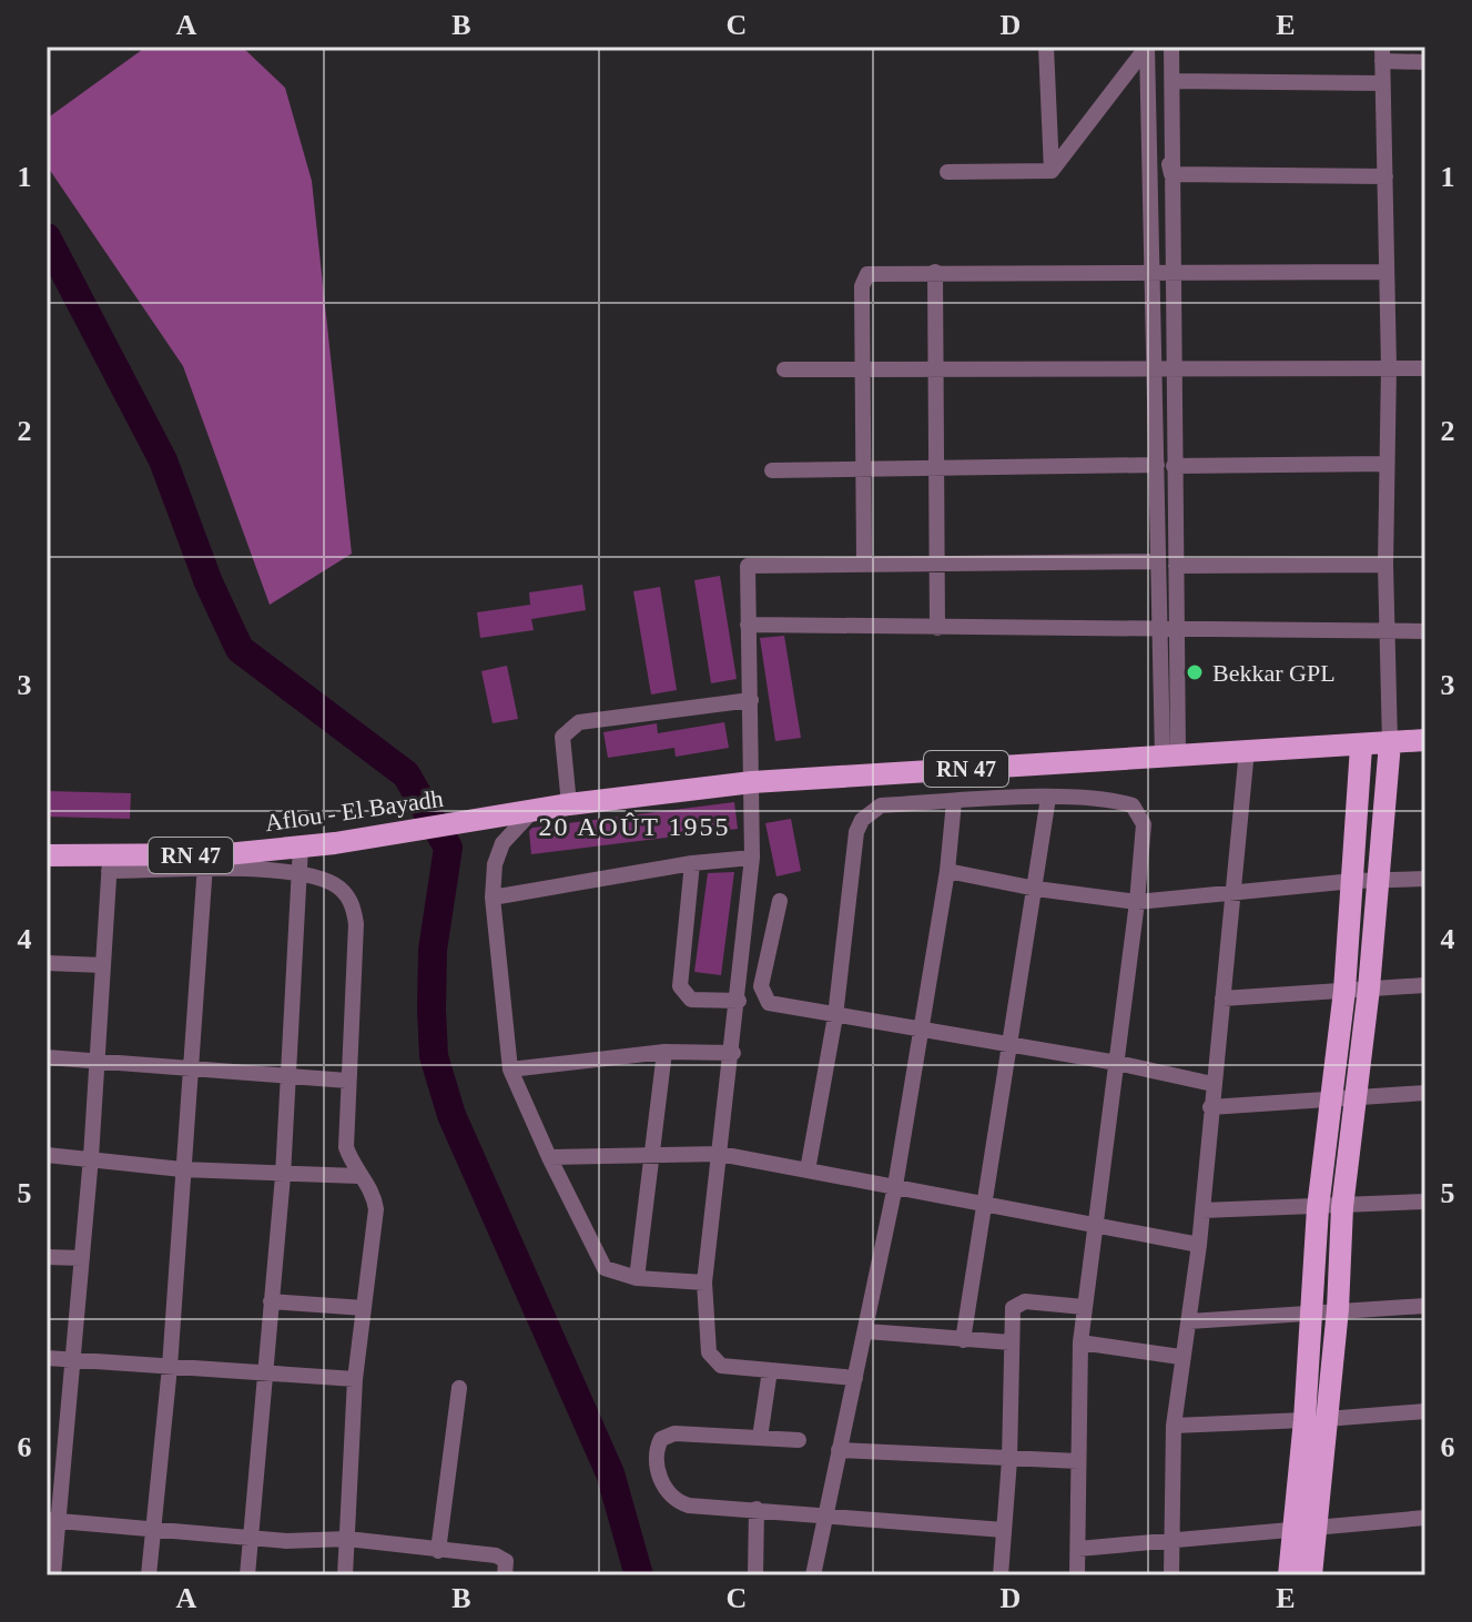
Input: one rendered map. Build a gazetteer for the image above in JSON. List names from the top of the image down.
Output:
{
  "streets": {
    "main road": ["RN 47", "Aflou - El Bayadh"]
  },
  "crossings": [
    ["RN 47", "Aflou - El Bayadh"]
  ],
  "districts": ["20 AOÛT 1955"],
  "places": ["Bekkar GPL"],
  "grid": {
    "columns": [
      "A",
      "B",
      "C",
      "D",
      "E"
    ],
    "rows": [
      "1",
      "2",
      "3",
      "4",
      "5",
      "6"
    ]
  }
}
